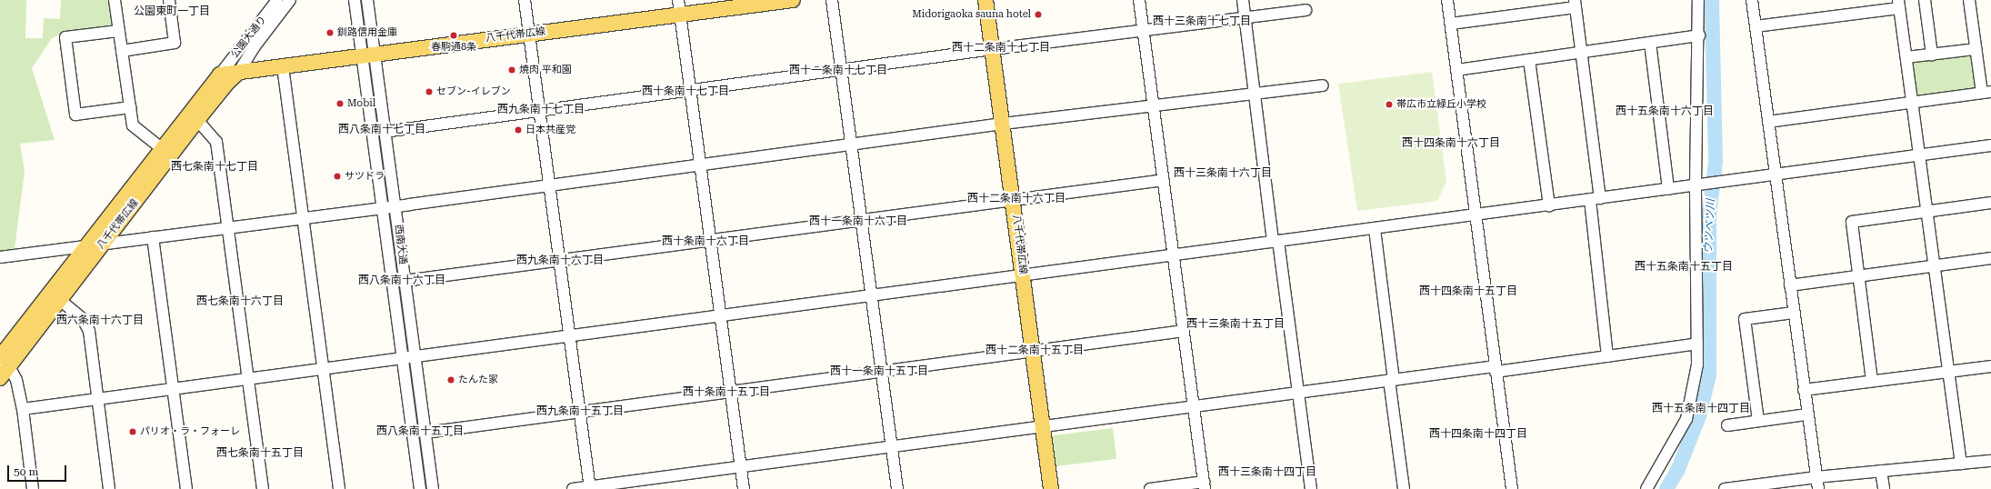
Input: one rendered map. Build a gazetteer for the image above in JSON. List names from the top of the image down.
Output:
{
  "streets": {
    "main road": ["八千代帯広線"],
    "street": ["公園大通り", "西南大通"]
  },
  "crossings": [
    ["八千代帯広線", "公園大通り"],
    ["八千代帯広線", "西南大通"]
  ],
  "districts": [
    "公園東町一丁目",
    "西十三条南十七丁目",
    "西十二条南十七丁目",
    "西十一条南十七丁目",
    "西十条南十七丁目",
    "西九条南十七丁目",
    "西十五条南十六丁目",
    "西八条南十七丁目",
    "西十四条南十六丁目",
    "西七条南十七丁目",
    "西十三条南十六丁目",
    "西十二条南十六丁目",
    "西十一条南十六丁目",
    "西十条南十六丁目",
    "西九条南十六丁目",
    "西十五条南十五丁目",
    "西八条南十六丁目",
    "西十四条南十五丁目",
    "西七条南十六丁目",
    "西六条南十六丁目",
    "西十三条南十五丁目",
    "西十二条南十五丁目",
    "西十一条南十五丁目",
    "西十条南十五丁目",
    "西十五条南十四丁目",
    "西九条南十五丁目",
    "西八条南十五丁目",
    "西十四条南十四丁目",
    "西七条南十五丁目",
    "西十三条南十四丁目"
  ],
  "water": ["ウツベツ川"],
  "places": [
    "Midorigaoka sauna hotel",
    "釧路信用金庫",
    "春駒通8条",
    "焼肉 平和園",
    "セブン-イレブン",
    "Mobil",
    "帯広市立緑丘小学校",
    "日本共産党",
    "サツドラ",
    "たんた家",
    "パリオ・ラ・フォーレ"
  ],
  "scale_bar": "50 m"
}
